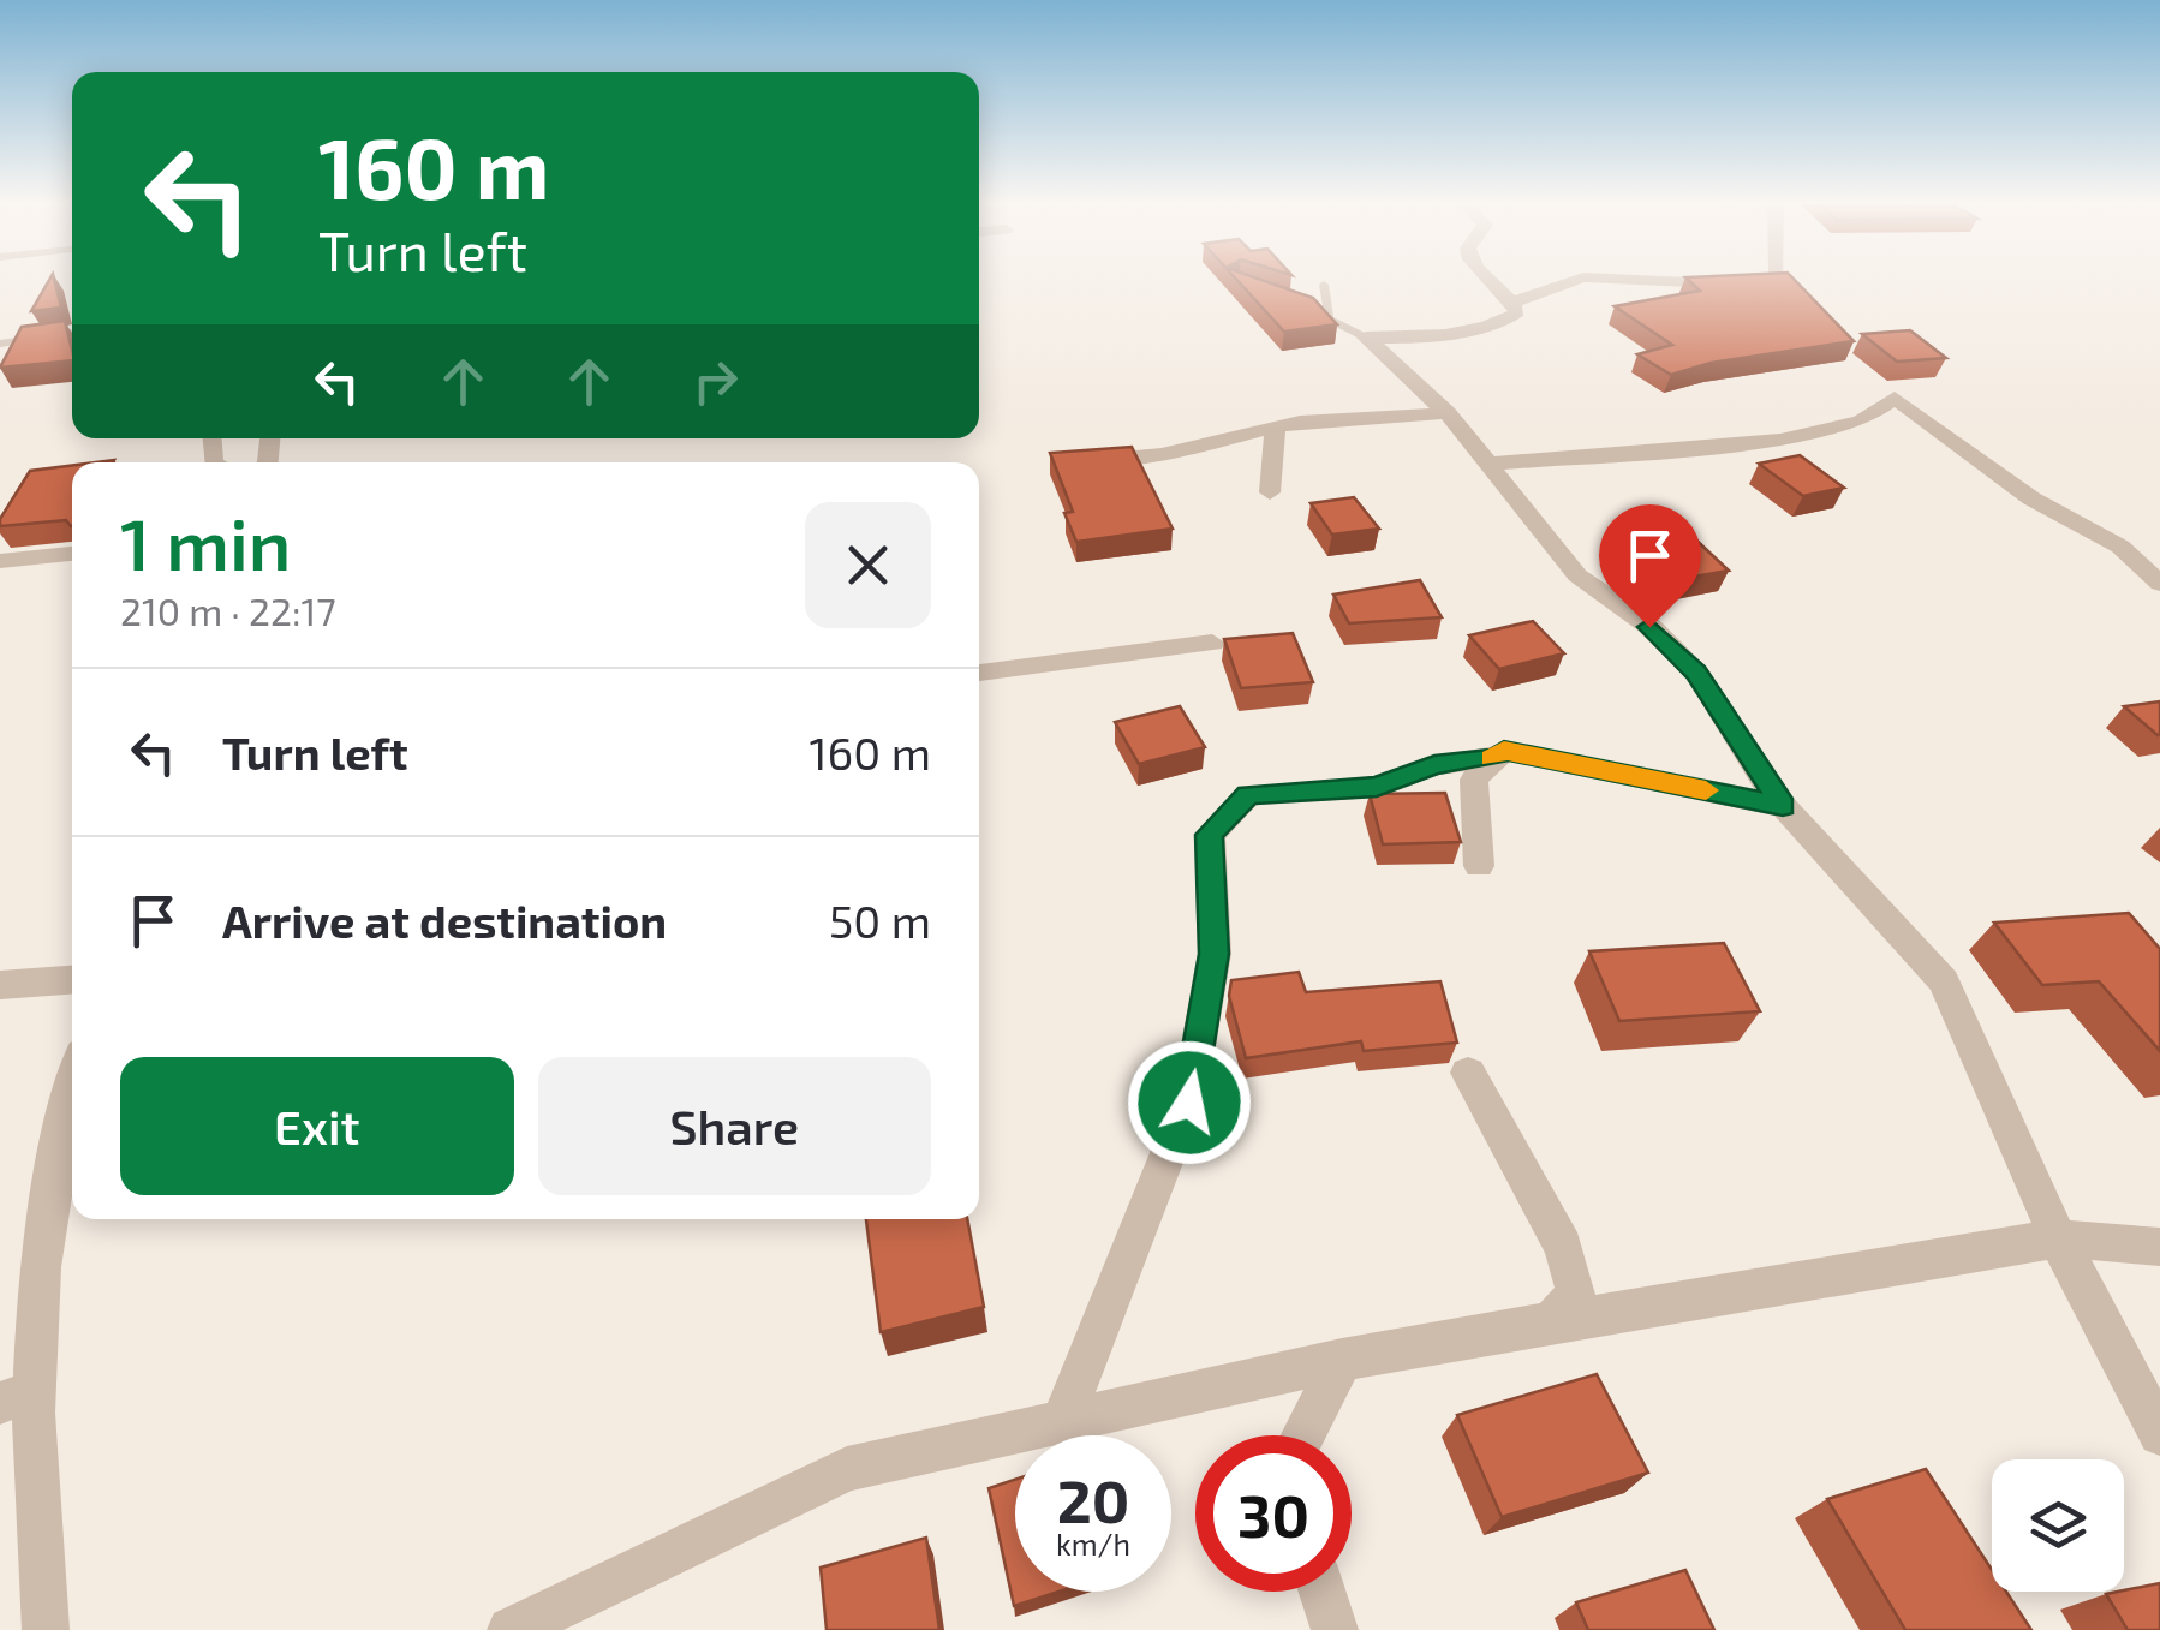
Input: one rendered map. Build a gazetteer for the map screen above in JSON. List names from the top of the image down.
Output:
{
  "page": {
    "turn": ["160 m", "Turn left"],
    "heading": ["1 min", "210 m · 22:17"],
    "list": [
      {
        "name": "Turn left",
        "value": "160 m"
      },
      {
        "name": "Arrive at destination",
        "value": "50 m"
      }
    ],
    "buttons": ["Exit", "Share"],
    "speed": "20 km/h",
    "limit": "30"
  }
}
